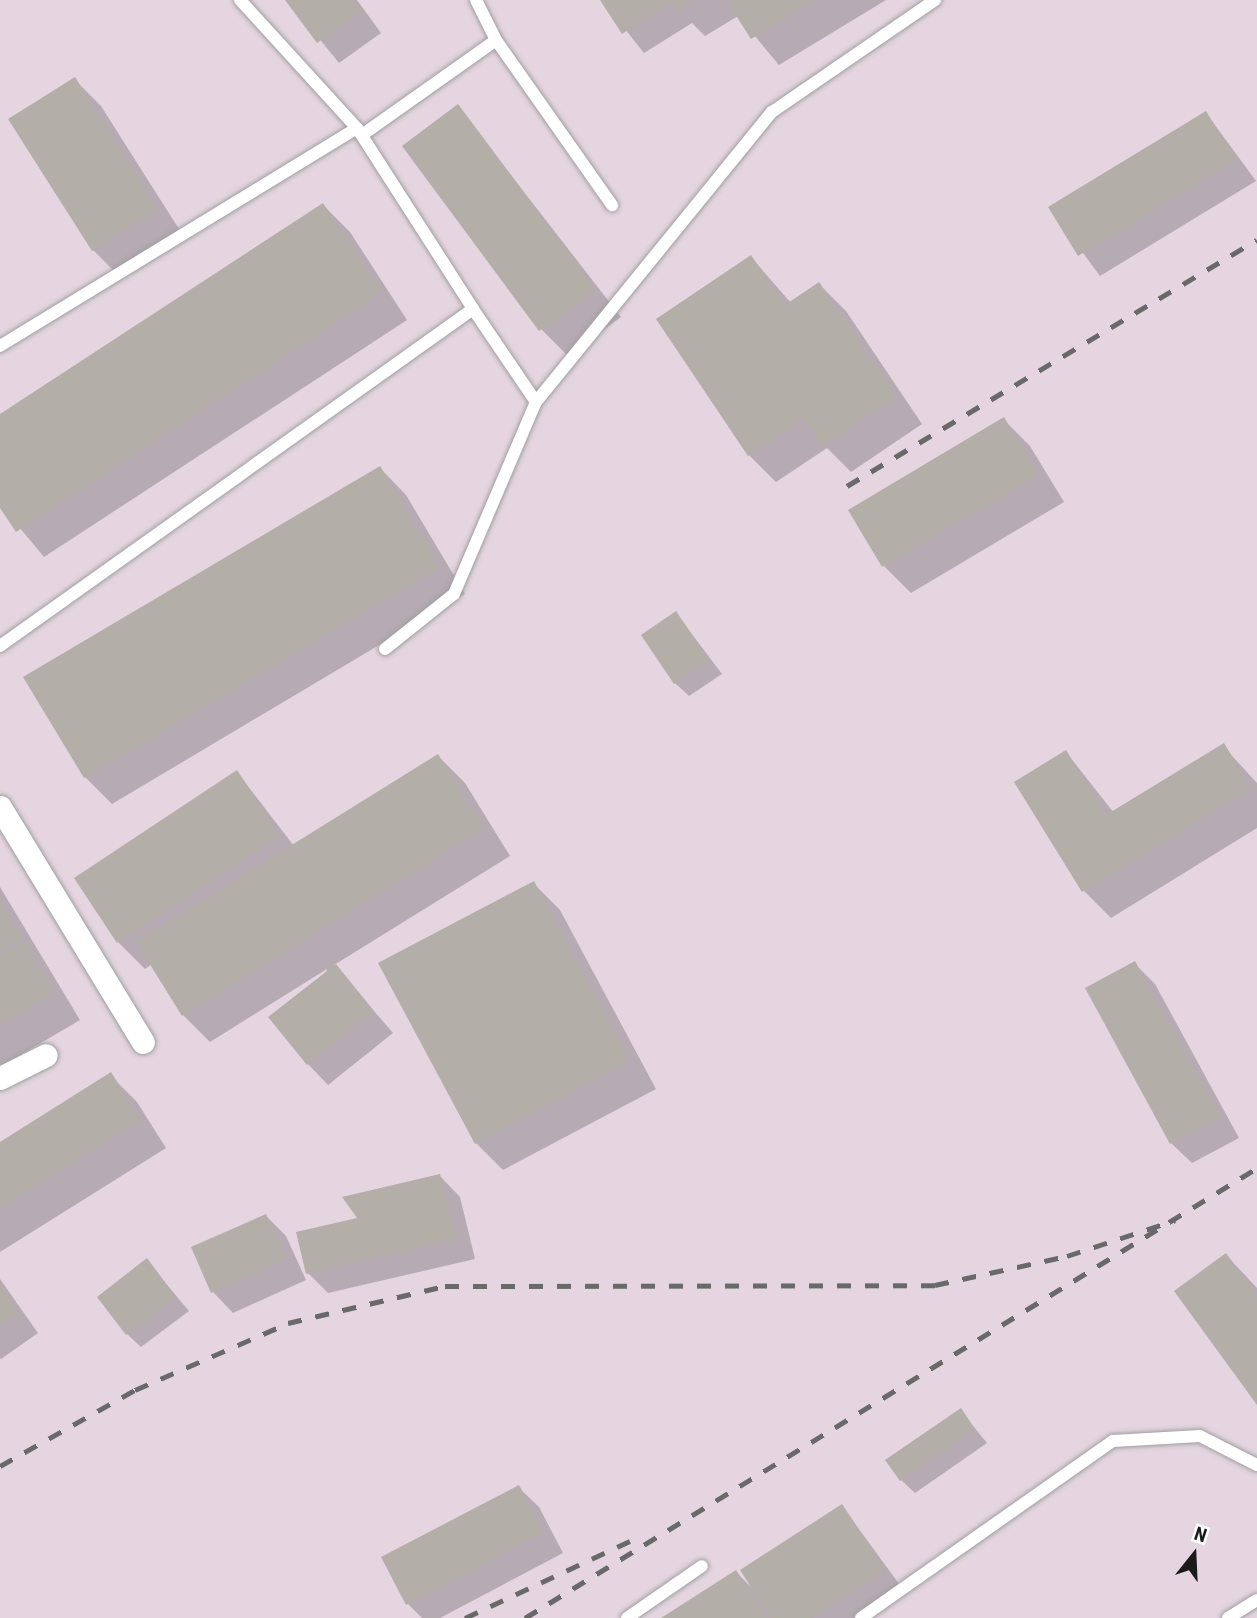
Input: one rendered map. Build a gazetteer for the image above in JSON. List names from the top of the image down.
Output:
{
  "north": "top"
}
